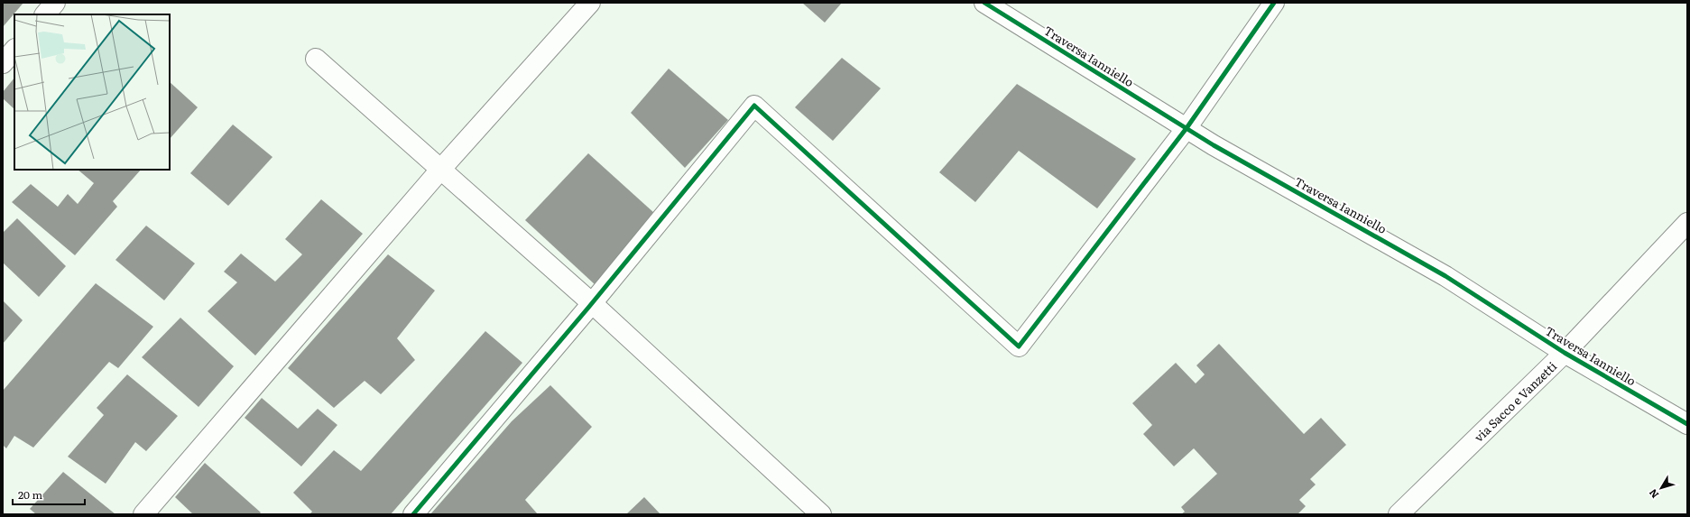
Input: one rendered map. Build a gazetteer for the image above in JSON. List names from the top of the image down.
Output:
{
  "streets": {
    "street": ["Traversa Ianniello", "via Sacco e Vanzetti"]
  },
  "crossings": [
    ["Traversa Ianniello", "via Sacco e Vanzetti"]
  ],
  "scale_bar": "20 m",
  "north": "bottom left"
}
